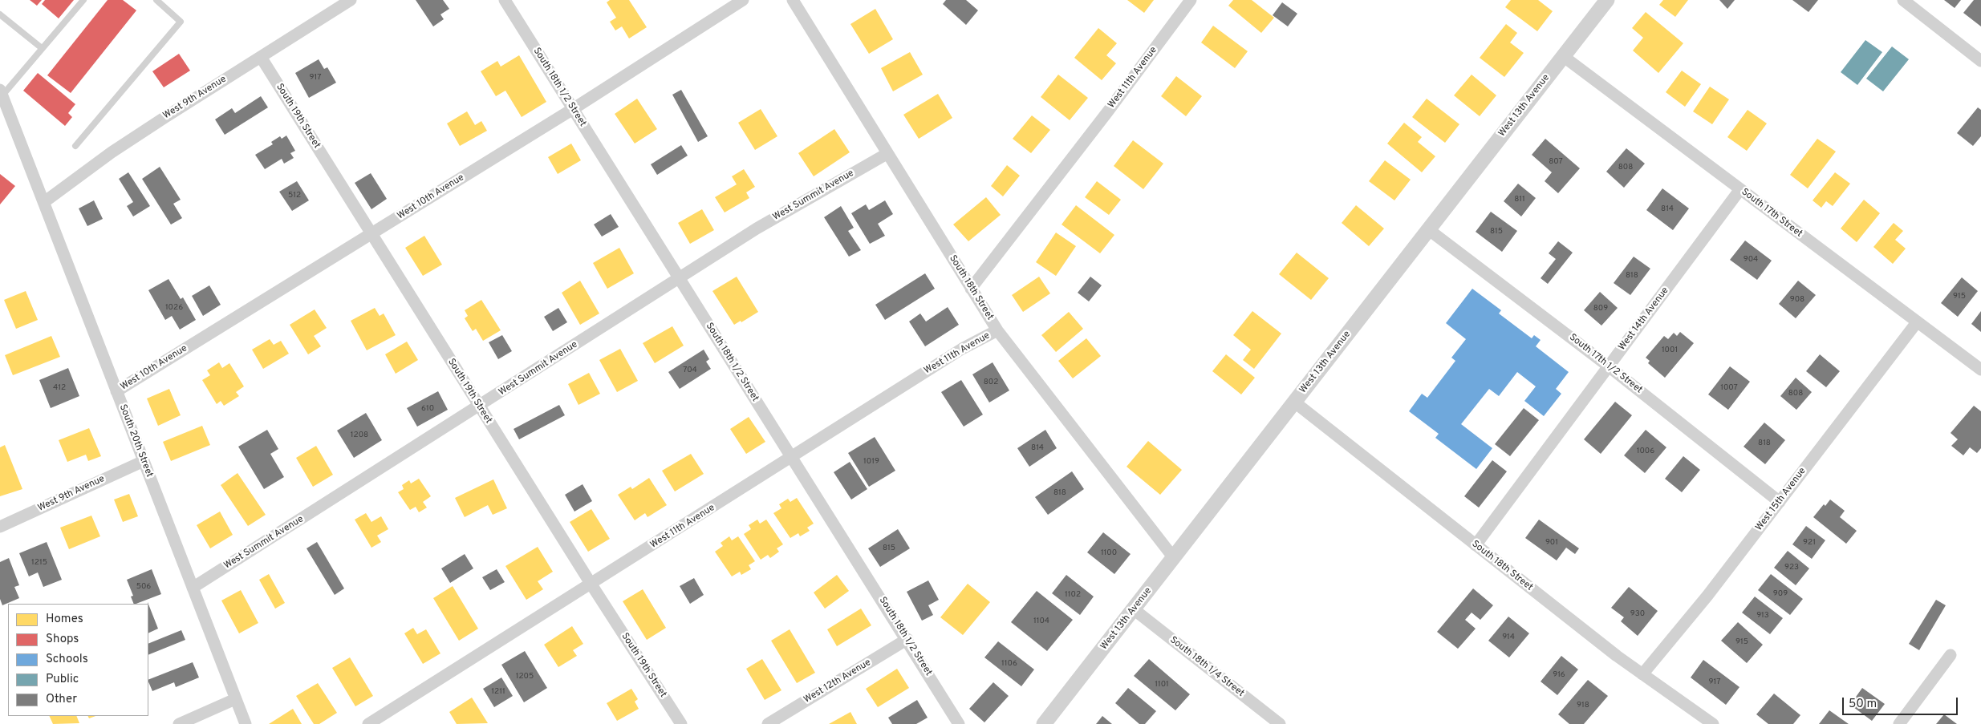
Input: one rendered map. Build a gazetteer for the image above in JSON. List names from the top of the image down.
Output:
{
  "streets": {
    "street": [
      "West 11th Avenue",
      "South 18th 1/2 Street",
      "West 9th Avenue",
      "West 13th Avenue",
      "South 19th Street",
      "West Summit Avenue",
      "West 10th Avenue",
      "South 17th Street",
      "South 18th Street",
      "West 14th Avenue",
      "South 17th 1/2 Street",
      "South 20th Street",
      "West 15th Avenue",
      "South 18th 1/4 Street",
      "West 12th Avenue"
    ]
  },
  "crossings": [
    ["West 11th Avenue", "South 18th 1/2 Street"],
    ["West 11th Avenue", "South 19th Street"],
    ["West 11th Avenue", "South 18th Street"],
    ["South 18th 1/2 Street", "West Summit Avenue"],
    ["South 18th 1/2 Street", "West 10th Avenue"],
    ["South 18th 1/2 Street", "West 12th Avenue"],
    ["West 9th Avenue", "South 19th Street"],
    ["West 9th Avenue", "South 20th Street"],
    ["West 13th Avenue", "South 17th Street"],
    ["West 13th Avenue", "South 18th Street"],
    ["West 13th Avenue", "South 17th 1/2 Street"],
    ["West 13th Avenue", "South 18th 1/4 Street"],
    ["South 19th Street", "West Summit Avenue"],
    ["South 19th Street", "West 10th Avenue"],
    ["West Summit Avenue", "South 18th Street"],
    ["West Summit Avenue", "South 20th Street"],
    ["West 10th Avenue", "South 20th Street"],
    ["South 17th Street", "West 14th Avenue"],
    ["South 17th Street", "West 15th Avenue"],
    ["South 18th Street", "West 14th Avenue"],
    ["South 18th Street", "West 15th Avenue"],
    ["West 14th Avenue", "South 17th 1/2 Street"],
    ["South 17th 1/2 Street", "West 15th Avenue"]
  ],
  "house_numbers": [
    "917",
    "807",
    "808",
    "512",
    "811",
    "814",
    "815",
    "904",
    "818",
    "915",
    "908",
    "1026",
    "809",
    "1001",
    "704",
    "802",
    "412",
    "1007",
    "808",
    "610",
    "1208",
    "818",
    "814",
    "1006",
    "1019",
    "818",
    "901",
    "921",
    "815",
    "1100",
    "1215",
    "923",
    "506",
    "909",
    "1102",
    "930",
    "913",
    "1104",
    "914",
    "915",
    "1106",
    "916",
    "1205",
    "917",
    "1101",
    "1211",
    "918"
  ],
  "legend": [
    "Homes",
    "Shops",
    "Schools",
    "Public",
    "Other"
  ],
  "scale_bar": "50 m"
}
